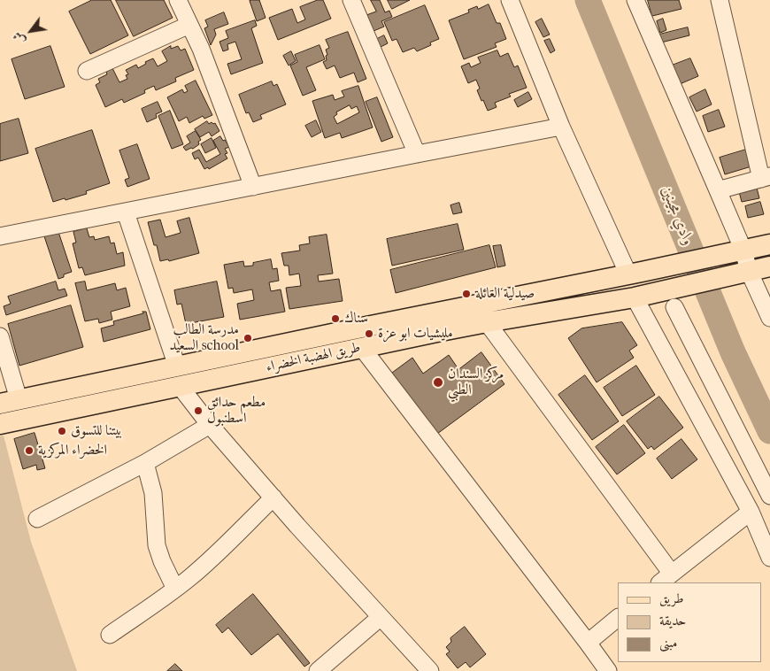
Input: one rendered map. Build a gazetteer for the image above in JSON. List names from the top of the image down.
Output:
{
  "streets": {
    "main road": ["طريق الهضبة الخضراء"]
  },
  "water": ["وادي مجينين"],
  "places": [
    "صيدلية العائلة",
    "سناك",
    "مليشيات ابو عزة",
    "مدرسة الطالب السعيد school",
    "مركز السندان الطبي",
    "مطعم حدائق اسطنبول",
    "بيتنا للتسوق",
    "الخضراء المركزية"
  ],
  "legend": ["طريق", "حديقة", "مبنى"],
  "north": "bottom left"
}
